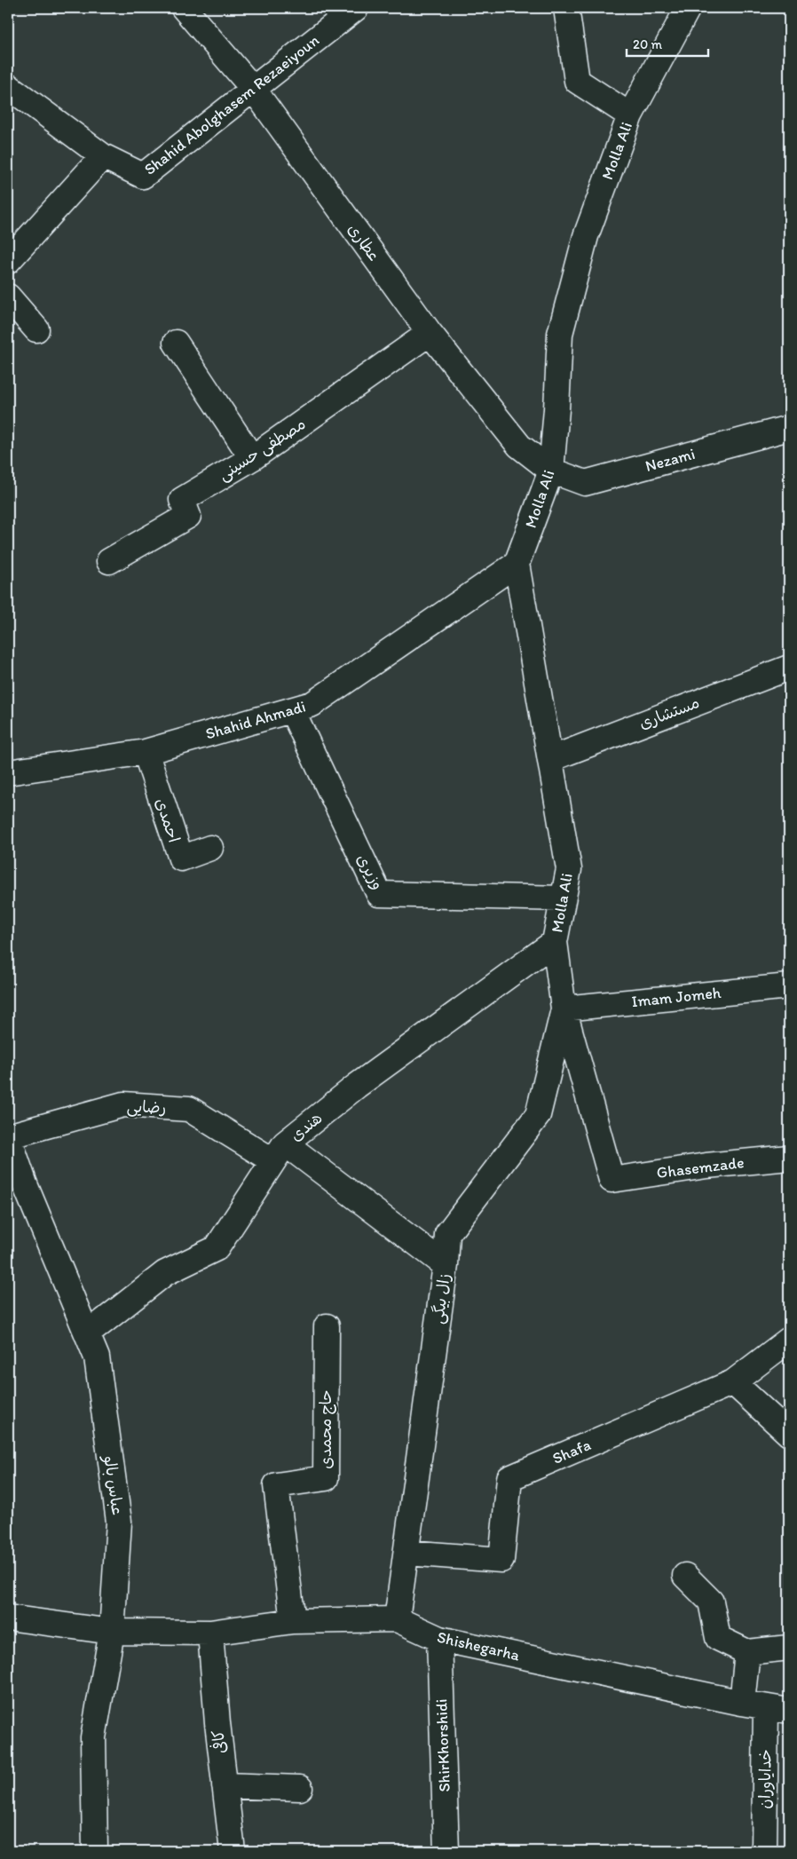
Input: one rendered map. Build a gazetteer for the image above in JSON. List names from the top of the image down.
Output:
{
  "streets": {
    "street": [
      "Shahid Abolghasem Rezaeiyoun",
      "Molla Ali",
      "عطاری",
      "مصطفی حسینی",
      "Nezami",
      "مستشاری",
      "Shahid Ahmadi",
      "احمدی",
      "وزیری",
      "Imam Jomeh",
      "رضایی",
      "هندی",
      "Ghasemzade",
      "زال بیگی",
      "حاج محمدی",
      "Shafa",
      "عباس بالو",
      "Shishegarha",
      "کافی",
      "ShirKhorshidi",
      "خدایاوران"
    ]
  },
  "crossings": [
    ["Shahid Abolghasem Rezaeiyoun", "عطاری"],
    ["Molla Ali", "عطاری"],
    ["Molla Ali", "Nezami"],
    ["Molla Ali", "مستشاری"],
    ["Molla Ali", "Shahid Ahmadi"],
    ["Molla Ali", "وزیری"],
    ["Molla Ali", "Imam Jomeh"],
    ["Molla Ali", "هندی"],
    ["Molla Ali", "Ghasemzade"],
    ["Molla Ali", "زال بیگی"],
    ["عطاری", "مصطفی حسینی"],
    ["عطاری", "Nezami"],
    ["Shahid Ahmadi", "احمدی"],
    ["Shahid Ahmadi", "وزیری"],
    ["Imam Jomeh", "Ghasemzade"],
    ["Imam Jomeh", "زال بیگی"],
    ["رضایی", "هندی"],
    ["رضایی", "زال بیگی"],
    ["رضایی", "عباس بالو"],
    ["هندی", "عباس بالو"],
    ["Ghasemzade", "زال بیگی"],
    ["زال بیگی", "Shafa"],
    ["زال بیگی", "Shishegarha"],
    ["حاج محمدی", "Shishegarha"],
    ["عباس بالو", "Shishegarha"],
    ["Shishegarha", "کافی"],
    ["Shishegarha", "ShirKhorshidi"],
    ["Shishegarha", "خدایاوران"]
  ],
  "scale_bar": "20 m"
}
